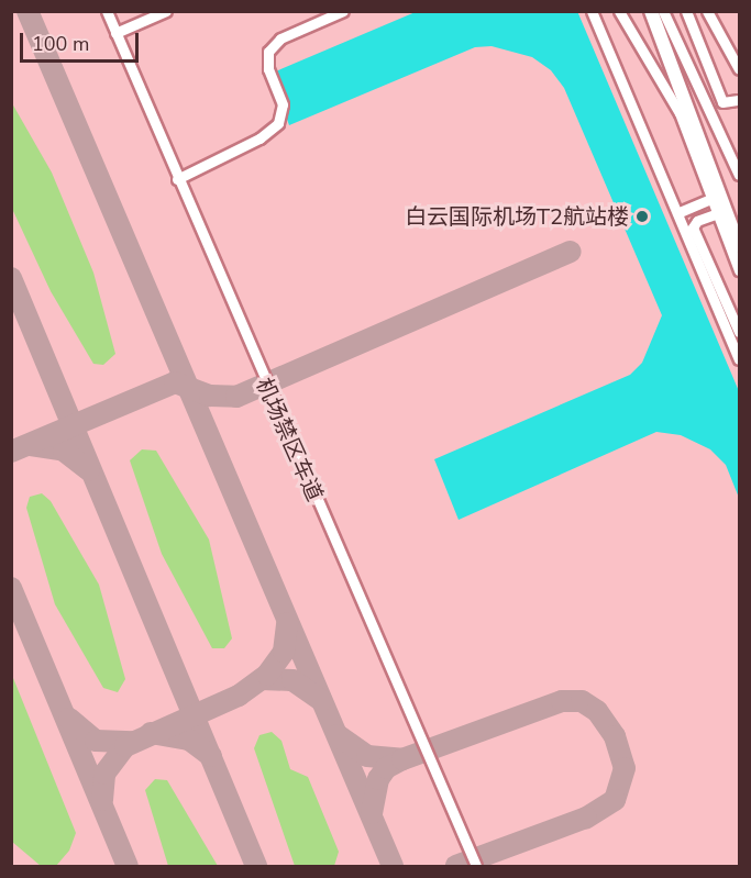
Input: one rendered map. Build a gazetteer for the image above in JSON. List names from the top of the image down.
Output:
{
  "streets": {
    "street": ["机场禁区车道"]
  },
  "places": ["白云国际机场T2航站楼"],
  "scale_bar": "100 m"
}
